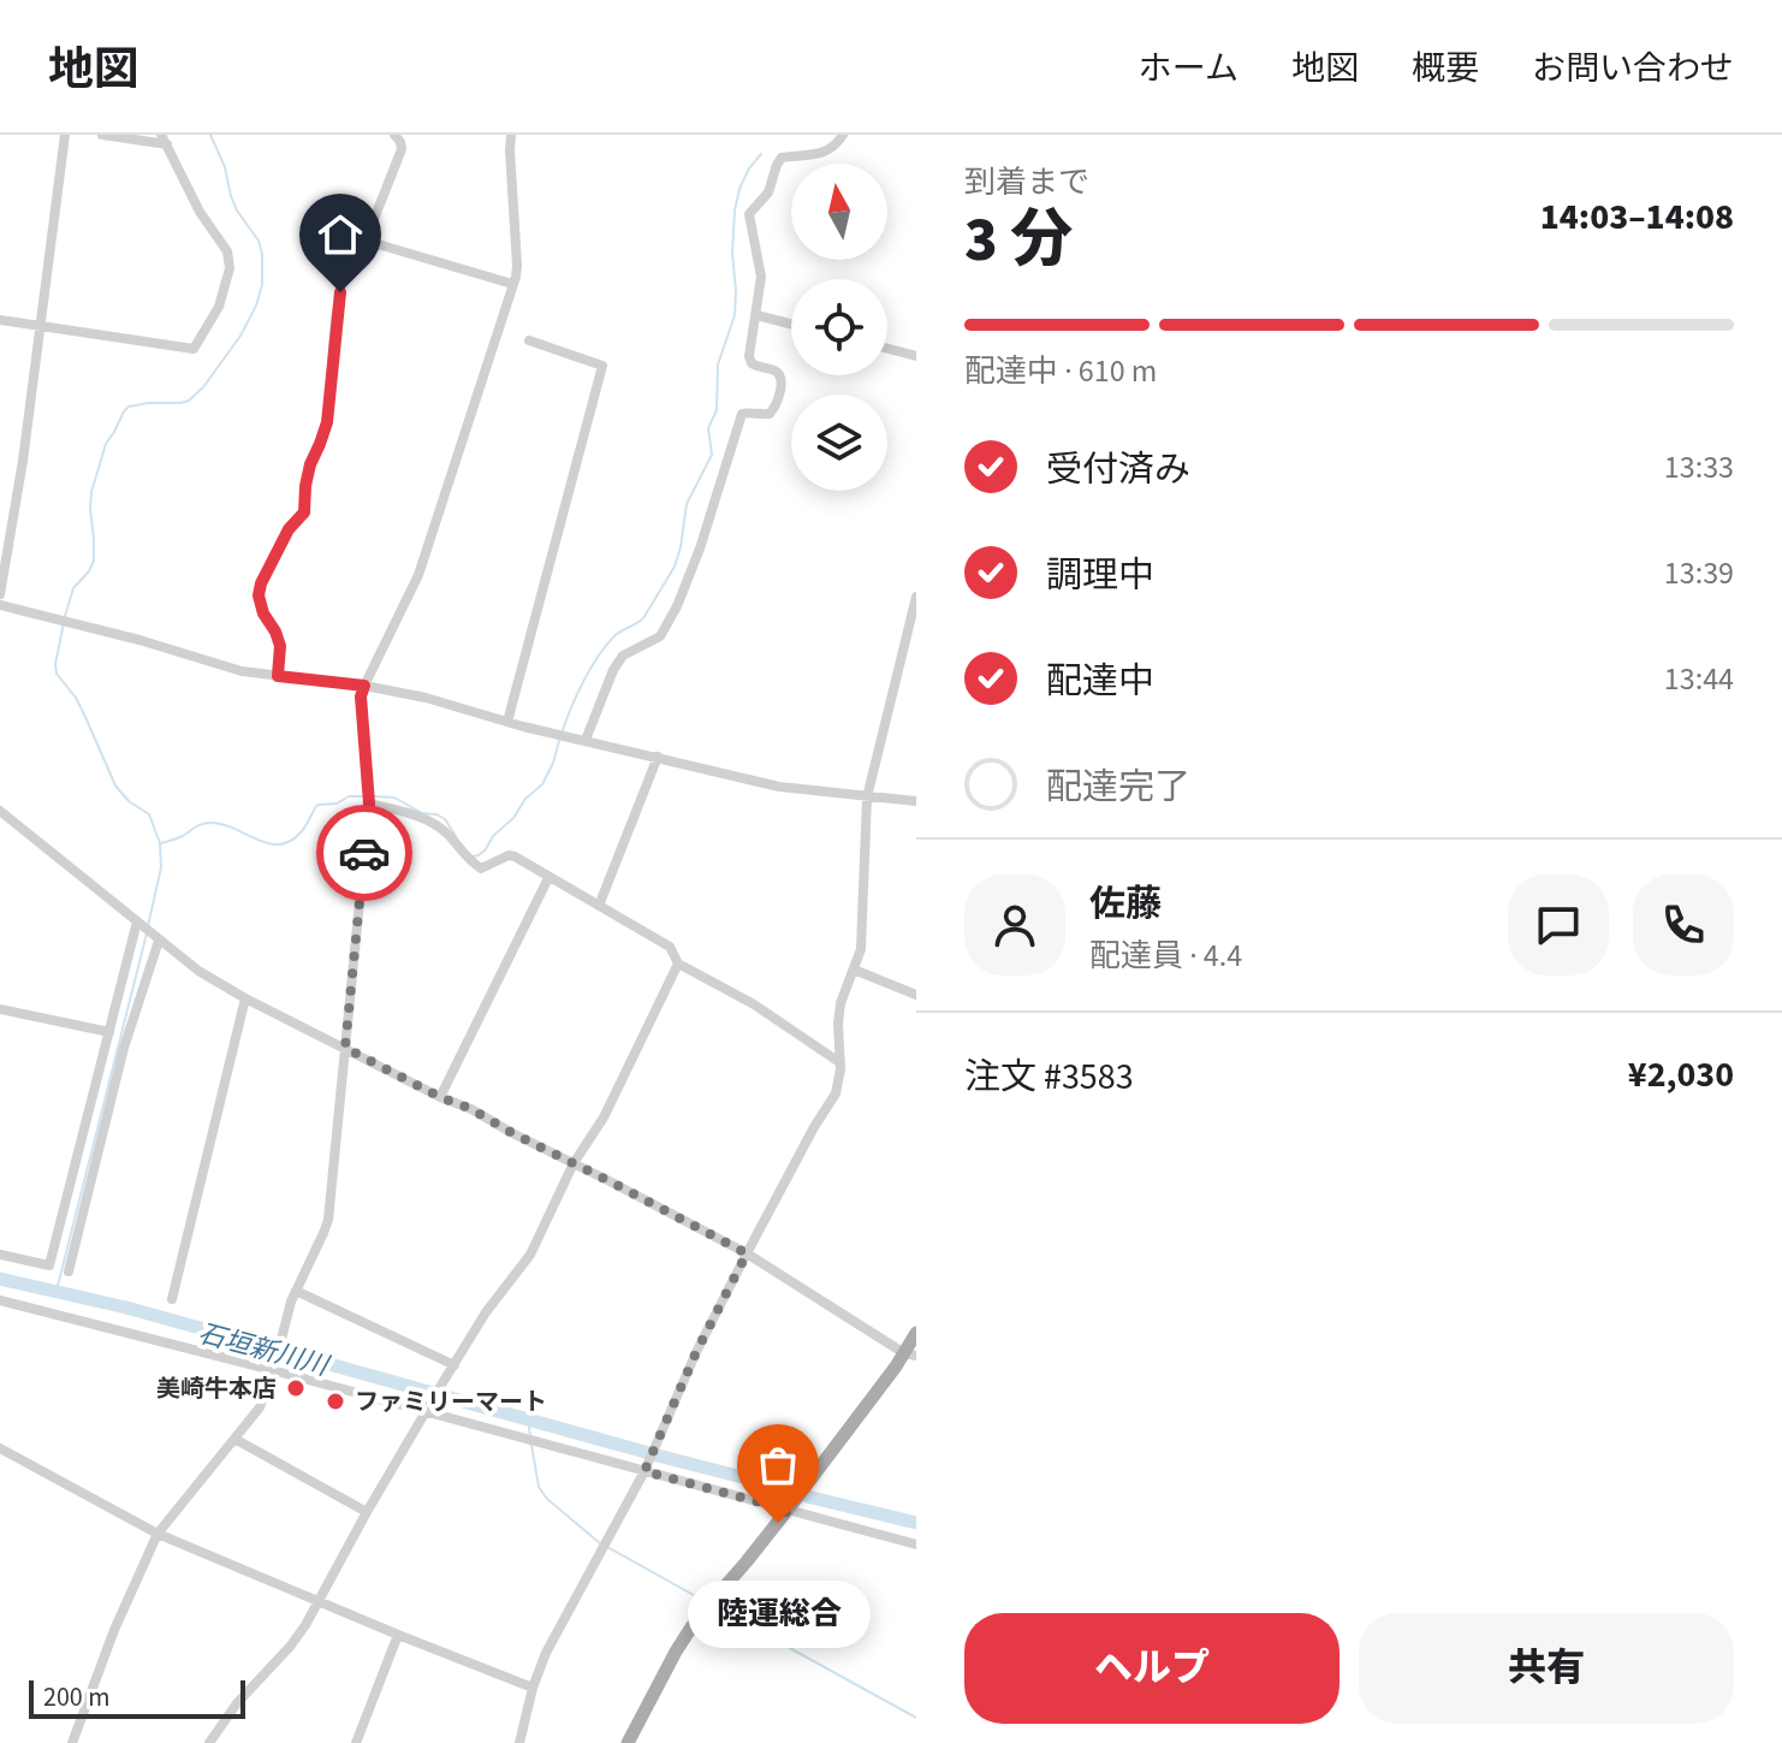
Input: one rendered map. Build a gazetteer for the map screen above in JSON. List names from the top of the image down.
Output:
{
  "water": ["石垣新川川"],
  "places": ["美崎牛本店", "ファミリーマート", "陸運総合"],
  "scale_bar": "200 m",
  "north": "top",
  "page": {
    "header": "地図",
    "nav": [
      "ホーム",
      "地図",
      "概要",
      "お問い合わせ"
    ],
    "heading": ["3 分", "到着まで", "14:03–14:08"],
    "panel": [
      "佐藤",
      "配達員 · 4.4",
      "注文 #3583",
      "¥2,030"
    ],
    "bar": "配達中 · 610 m",
    "list": [
      ["受付済み", "13:33"],
      ["調理中", "13:39"],
      ["配達中", "13:44"],
      "配達完了"
    ],
    "bubble": "陸運総合",
    "buttons": ["ヘルプ", "共有"],
    "scale": "200 m"
  }
}
